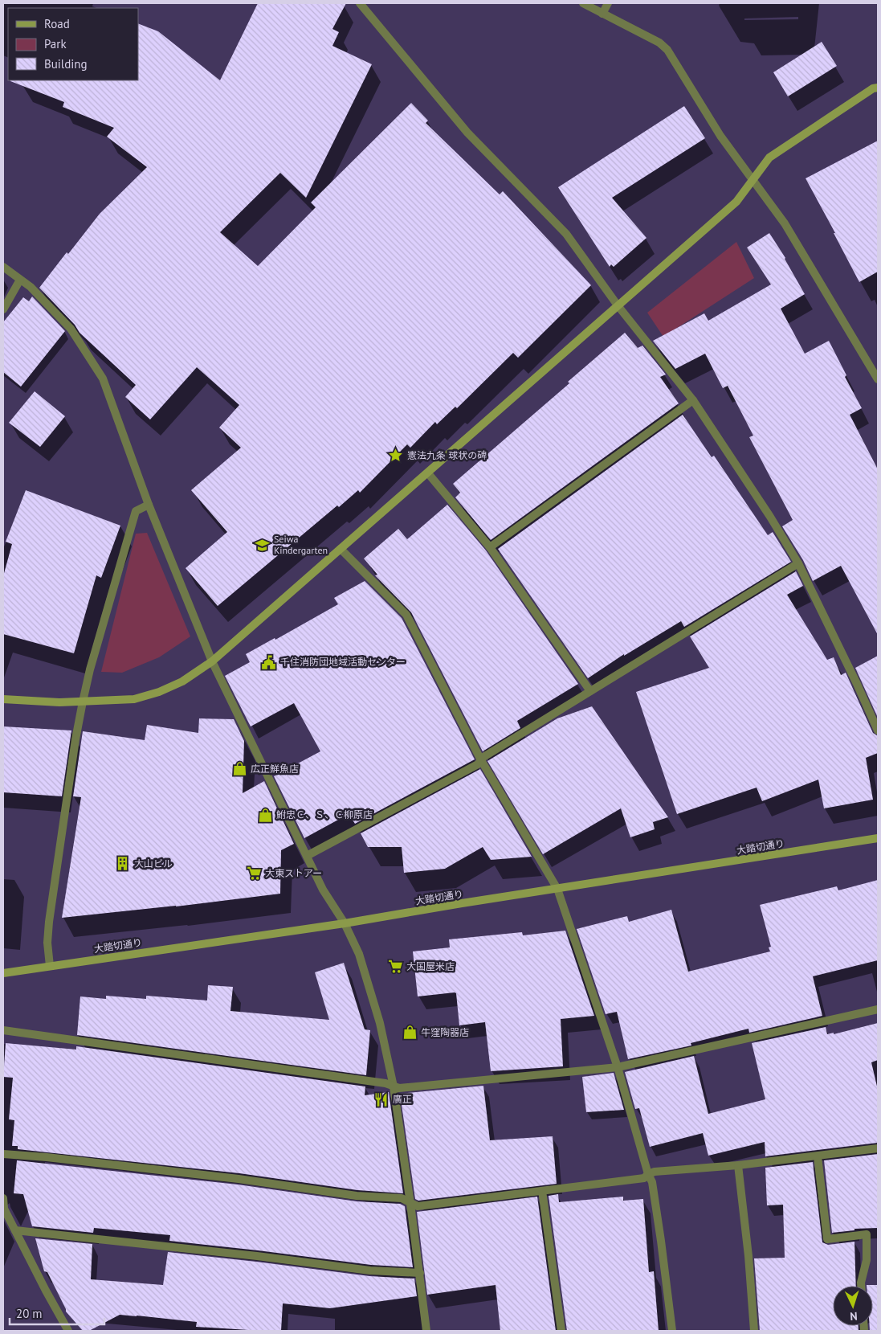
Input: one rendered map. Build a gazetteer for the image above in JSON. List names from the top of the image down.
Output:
{
  "streets": {
    "street": ["大踏切通り"]
  },
  "places": {
    "place": ["憲法九条 球状の碑"],
    "school or university": ["Seiwa Kindergarten"],
    "public building": ["千住消防団地域活動センター"],
    "shop": ["広正鮮魚店", "鮒忠Ｃ、Ｓ、Ｃ柳原店", "牛窪陶器店"],
    "building": ["大山ビル"],
    "supermarket": ["大東ストアー", "大国屋米店"],
    "restaurant": ["廣正"]
  },
  "legend": ["Road", "Park", "Building"],
  "scale_bar": "20 m",
  "north": "bottom"
}
